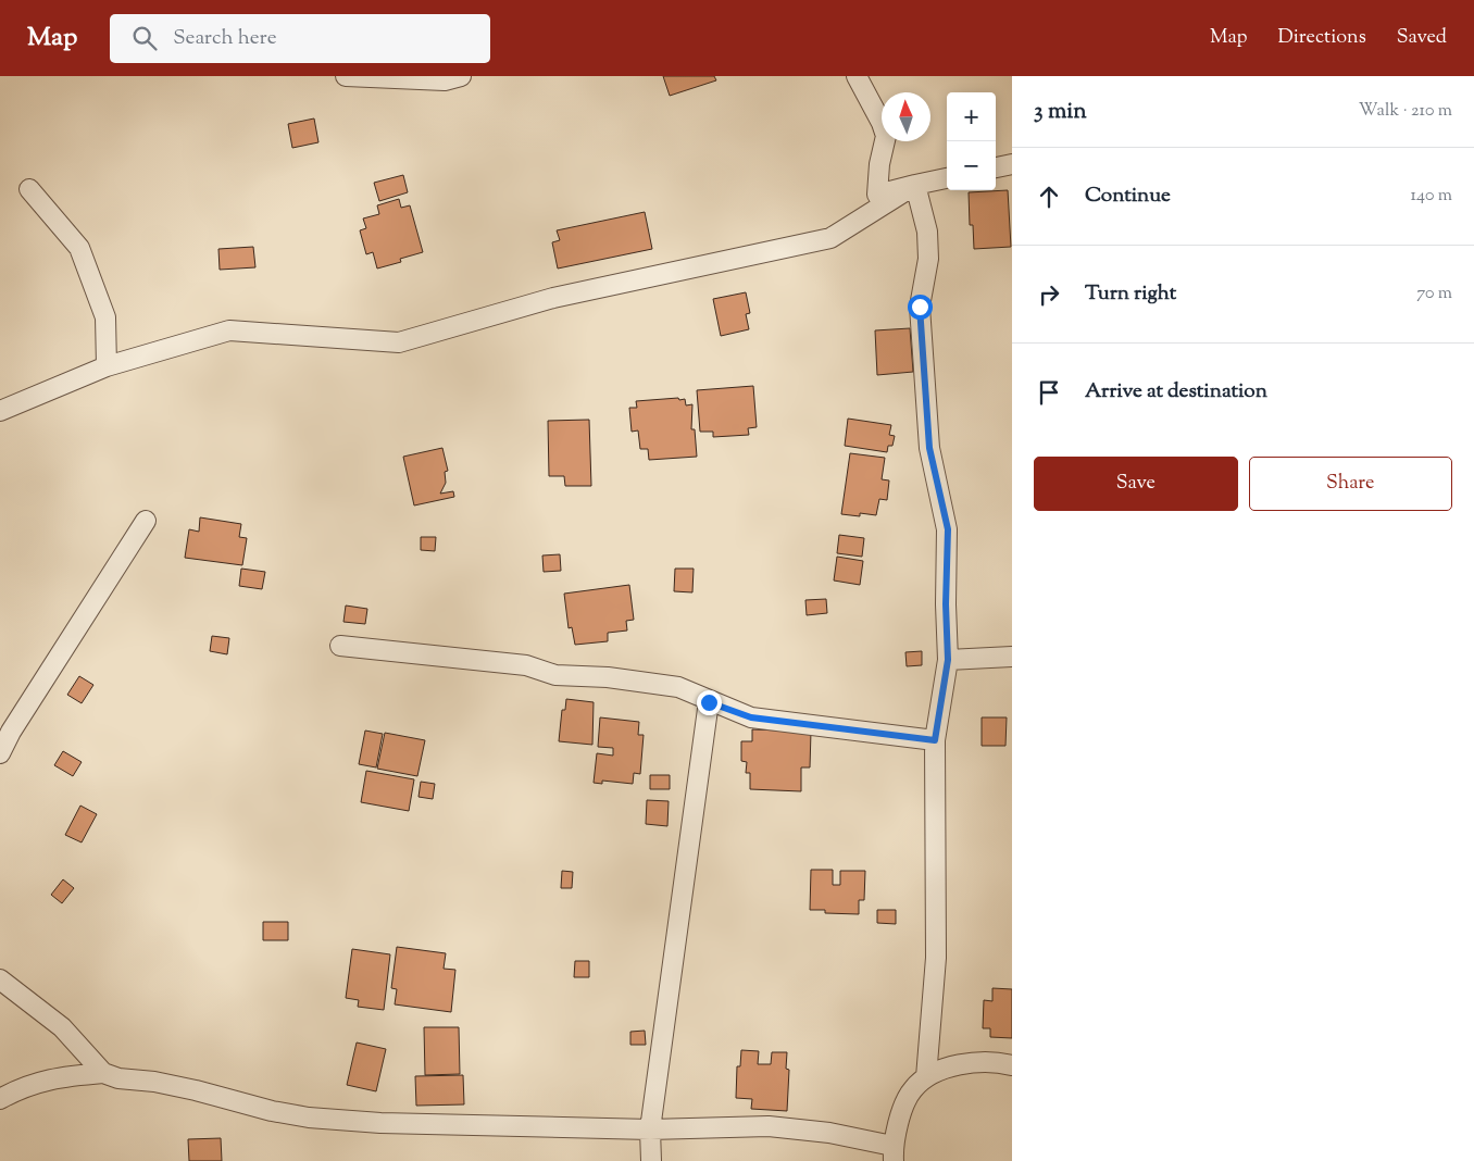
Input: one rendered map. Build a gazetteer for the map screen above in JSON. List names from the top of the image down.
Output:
{
  "north": "top",
  "page": {
    "header": "Map",
    "search": "Search here",
    "nav": ["Map", "Directions", "Saved"],
    "heading": ["3 min", "Walk · 210 m"],
    "map_buttons": ["+", "−"],
    "list": [
      ["Continue", "140 m"],
      ["Turn right", "70 m"],
      "Arrive at destination"
    ],
    "buttons": ["Save", "Share"]
  }
}
